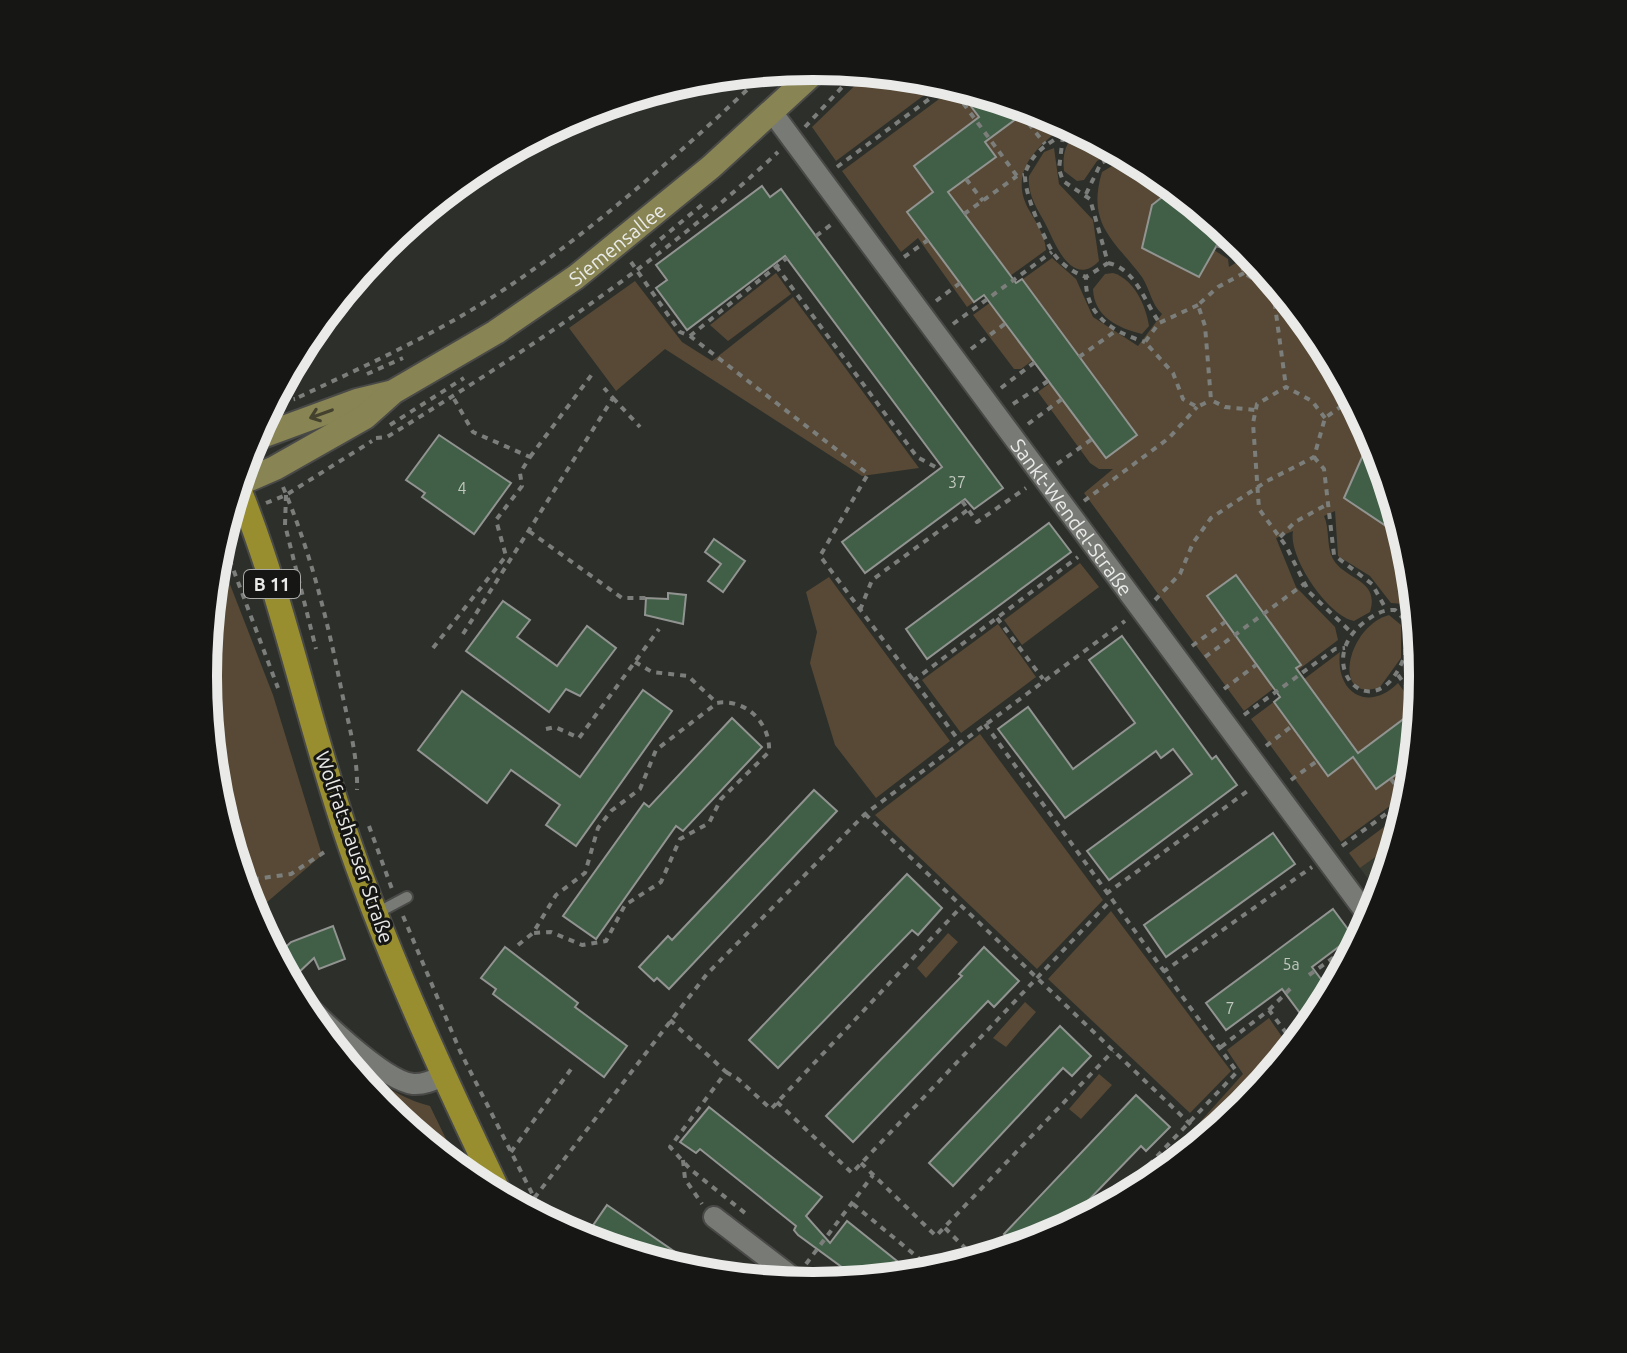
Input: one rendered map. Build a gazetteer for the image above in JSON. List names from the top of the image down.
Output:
{
  "streets": {
    "main road": ["Siemensallee", "B 11", "Wolfratshauser Straße"],
    "street": ["Sankt-Wendel-Straße"]
  },
  "crossings": [
    ["Siemensallee", "Sankt-Wendel-Straße"]
  ],
  "house_numbers": [
    "37",
    "4",
    "5a",
    "7"
  ]
}
